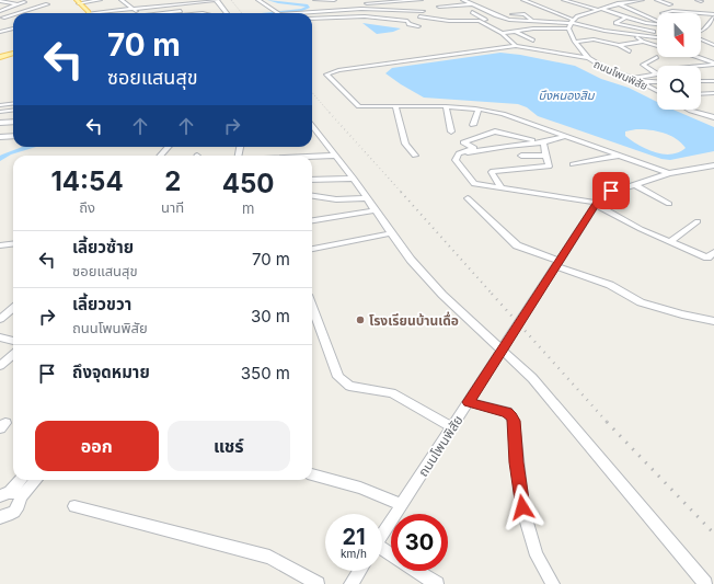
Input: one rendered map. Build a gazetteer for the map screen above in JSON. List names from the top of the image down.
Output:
{
  "streets": {
    "street": ["ถนนโพนพิสัย"]
  },
  "water": ["บึงหนองสิม"],
  "places": ["โรงเรียนบ้านเดื่อ"],
  "north": "bottom",
  "page": {
    "turn": ["70 m", "ซอยแสนสุข"],
    "eta": [
      "14:54",
      "ถึง",
      "2",
      "นาที",
      "450",
      "m"
    ],
    "list": [
      {
        "name": "เลี้ยวซ้าย",
        "note": "ซอยแสนสุข",
        "value": "70 m"
      },
      {
        "name": "เลี้ยวขวา",
        "note": "ถนนโพนพิสัย",
        "value": "30 m"
      },
      {
        "name": "ถึงจุดหมาย",
        "value": "350 m"
      }
    ],
    "buttons": ["ออก", "แชร์"],
    "speed": "21 km/h",
    "limit": "30"
  }
}
